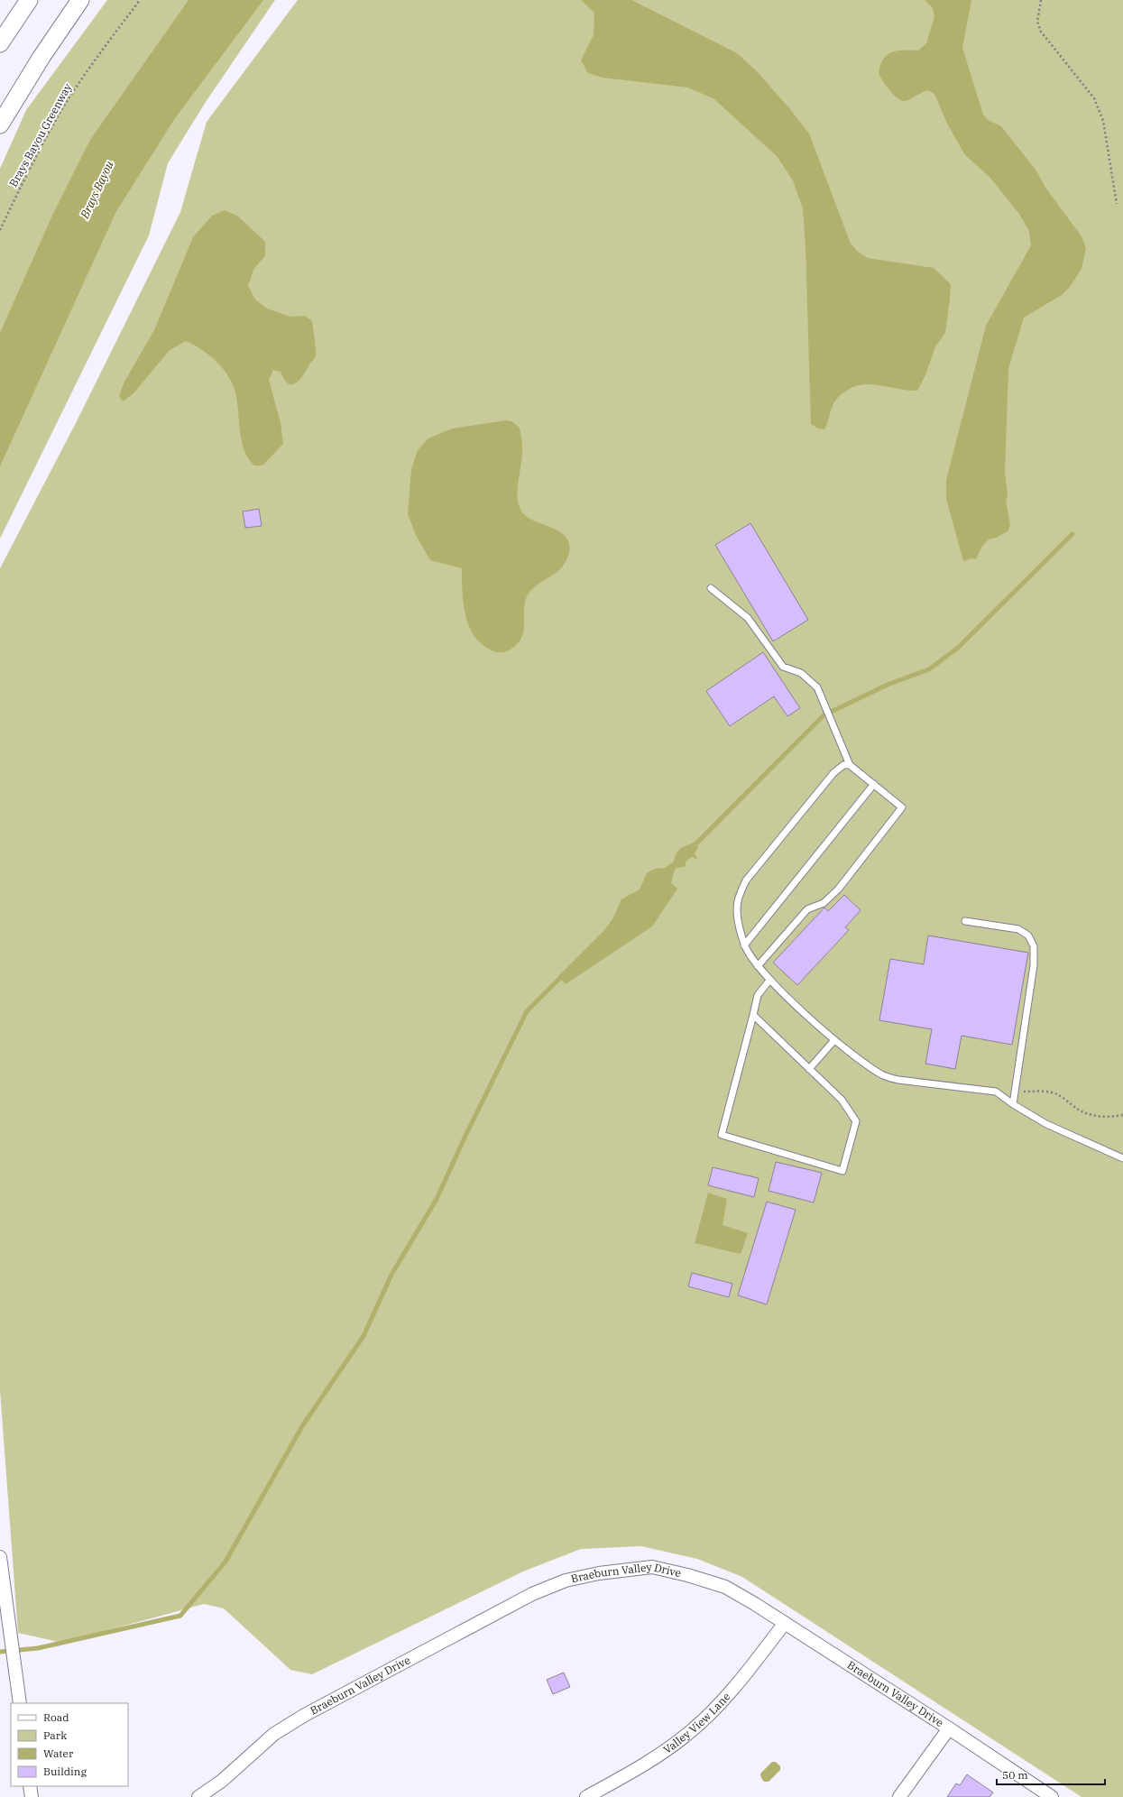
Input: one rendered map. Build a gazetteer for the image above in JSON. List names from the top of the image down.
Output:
{
  "streets": {
    "street": ["Braeburn Valley Drive", "Valley View Lane"],
    "path": ["Brays Bayou Greenway"]
  },
  "crossings": [
    ["Braeburn Valley Drive", "Valley View Lane"]
  ],
  "water": ["Brays Bayou"],
  "legend": [
    "Road",
    "Park",
    "Water",
    "Building"
  ],
  "scale_bar": "50 m"
}
